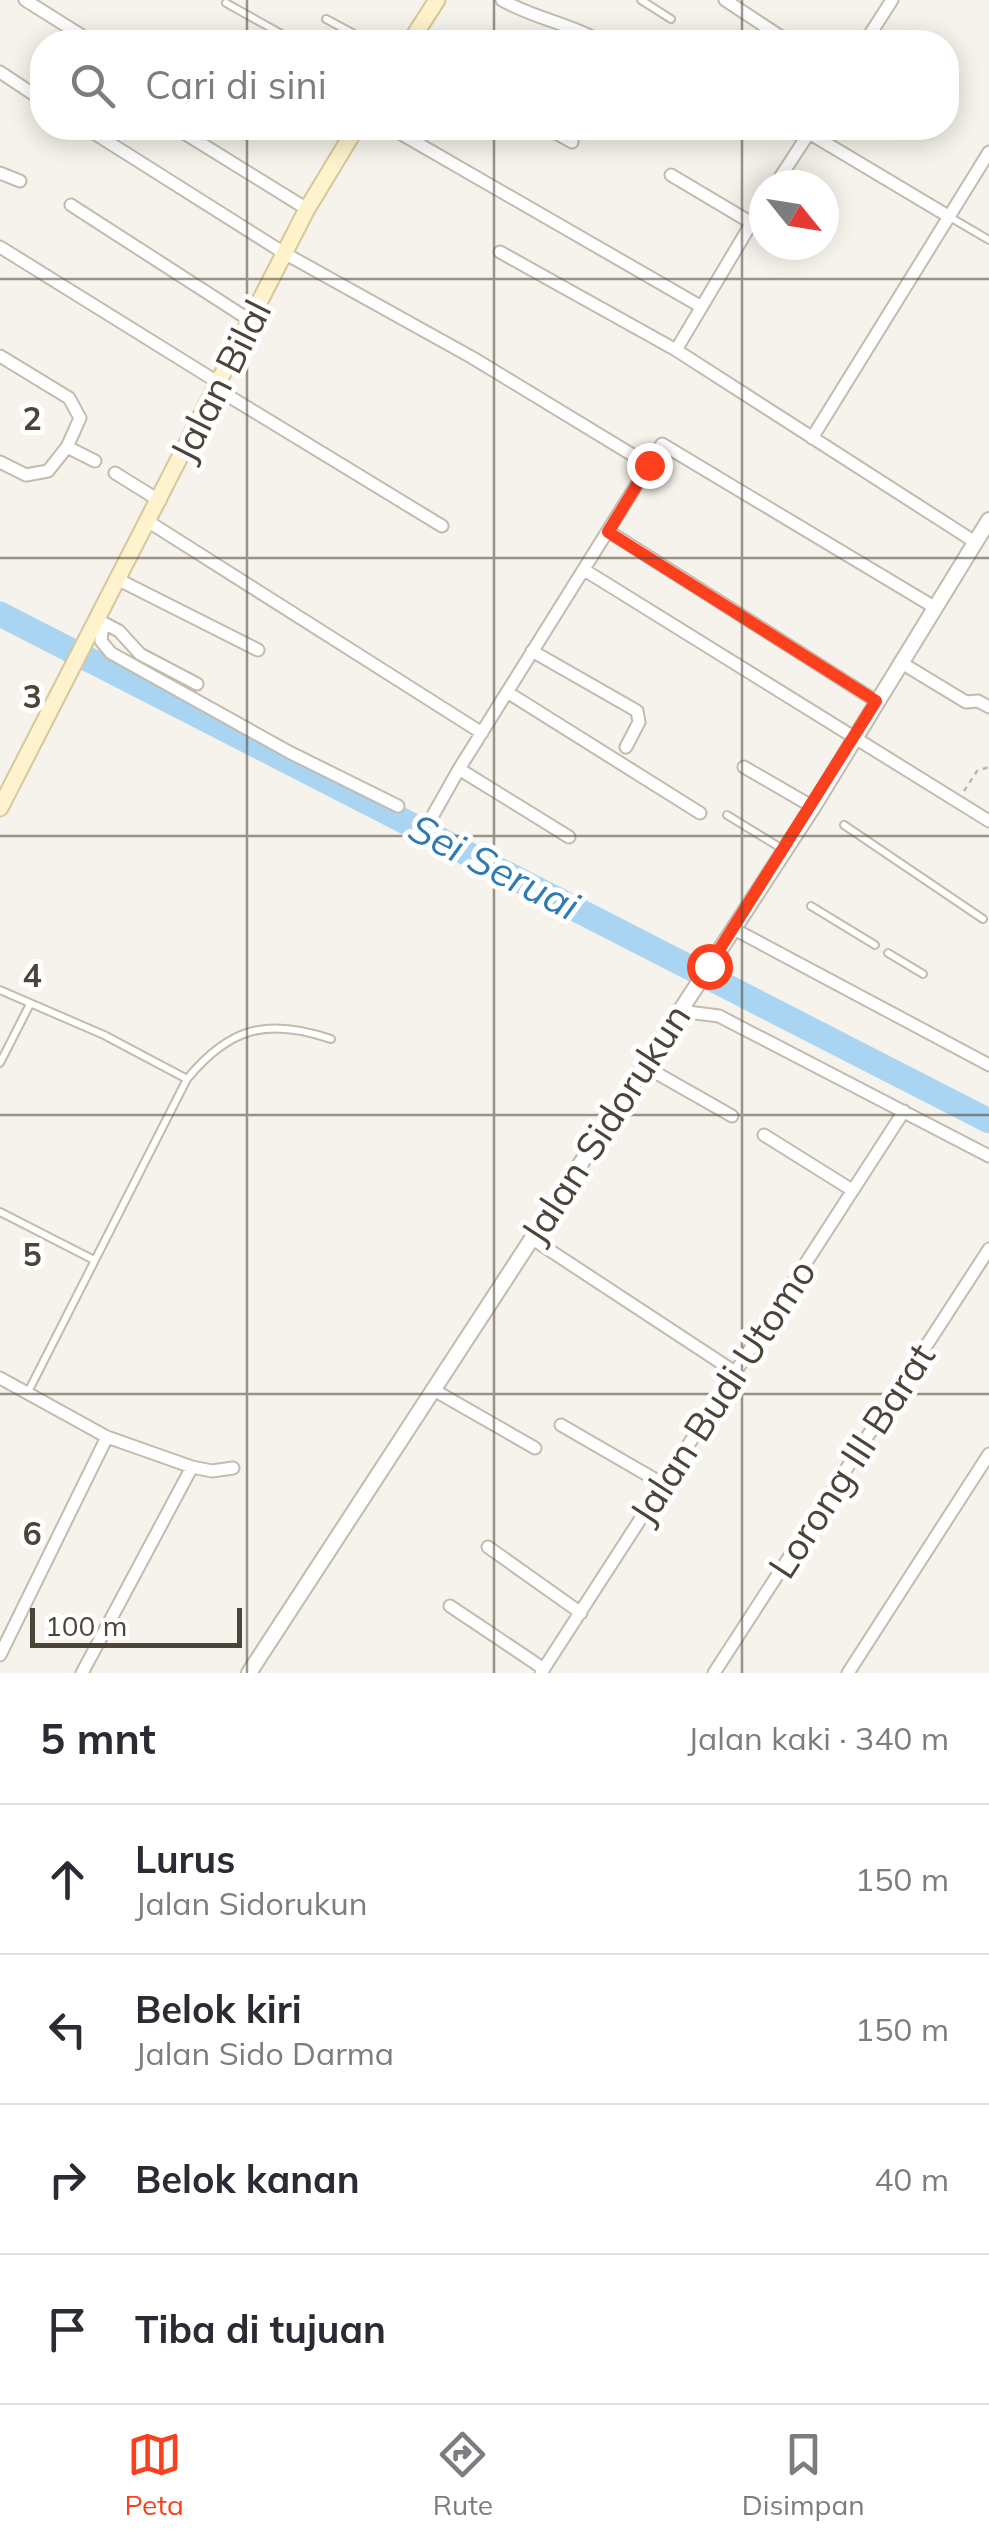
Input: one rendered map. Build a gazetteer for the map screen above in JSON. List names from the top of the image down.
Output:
{
  "streets": {
    "main road": ["Jalan Bilal"],
    "street": ["Jalan Sidorukun", "Jalan Budi Utomo", "Lorong III Barat"]
  },
  "water": ["Sei Seruai"],
  "scale_bar": "100 m",
  "north": "bottom right",
  "page": {
    "search": "Cari di sini",
    "scale": "100 m",
    "heading": ["5 mnt", "Jalan kaki · 340 m"],
    "list": [
      ["Lurus", "Jalan Sidorukun", "150 m"],
      ["Belok kiri", "Jalan Sido Darma", "150 m"],
      ["Belok kanan", "40 m"],
      "Tiba di tujuan"
    ],
    "nav": ["Peta", "Rute", "Disimpan"]
  },
  "grid": {
    "rows": [
      "2",
      "3",
      "4",
      "5",
      "6"
    ]
  }
}
